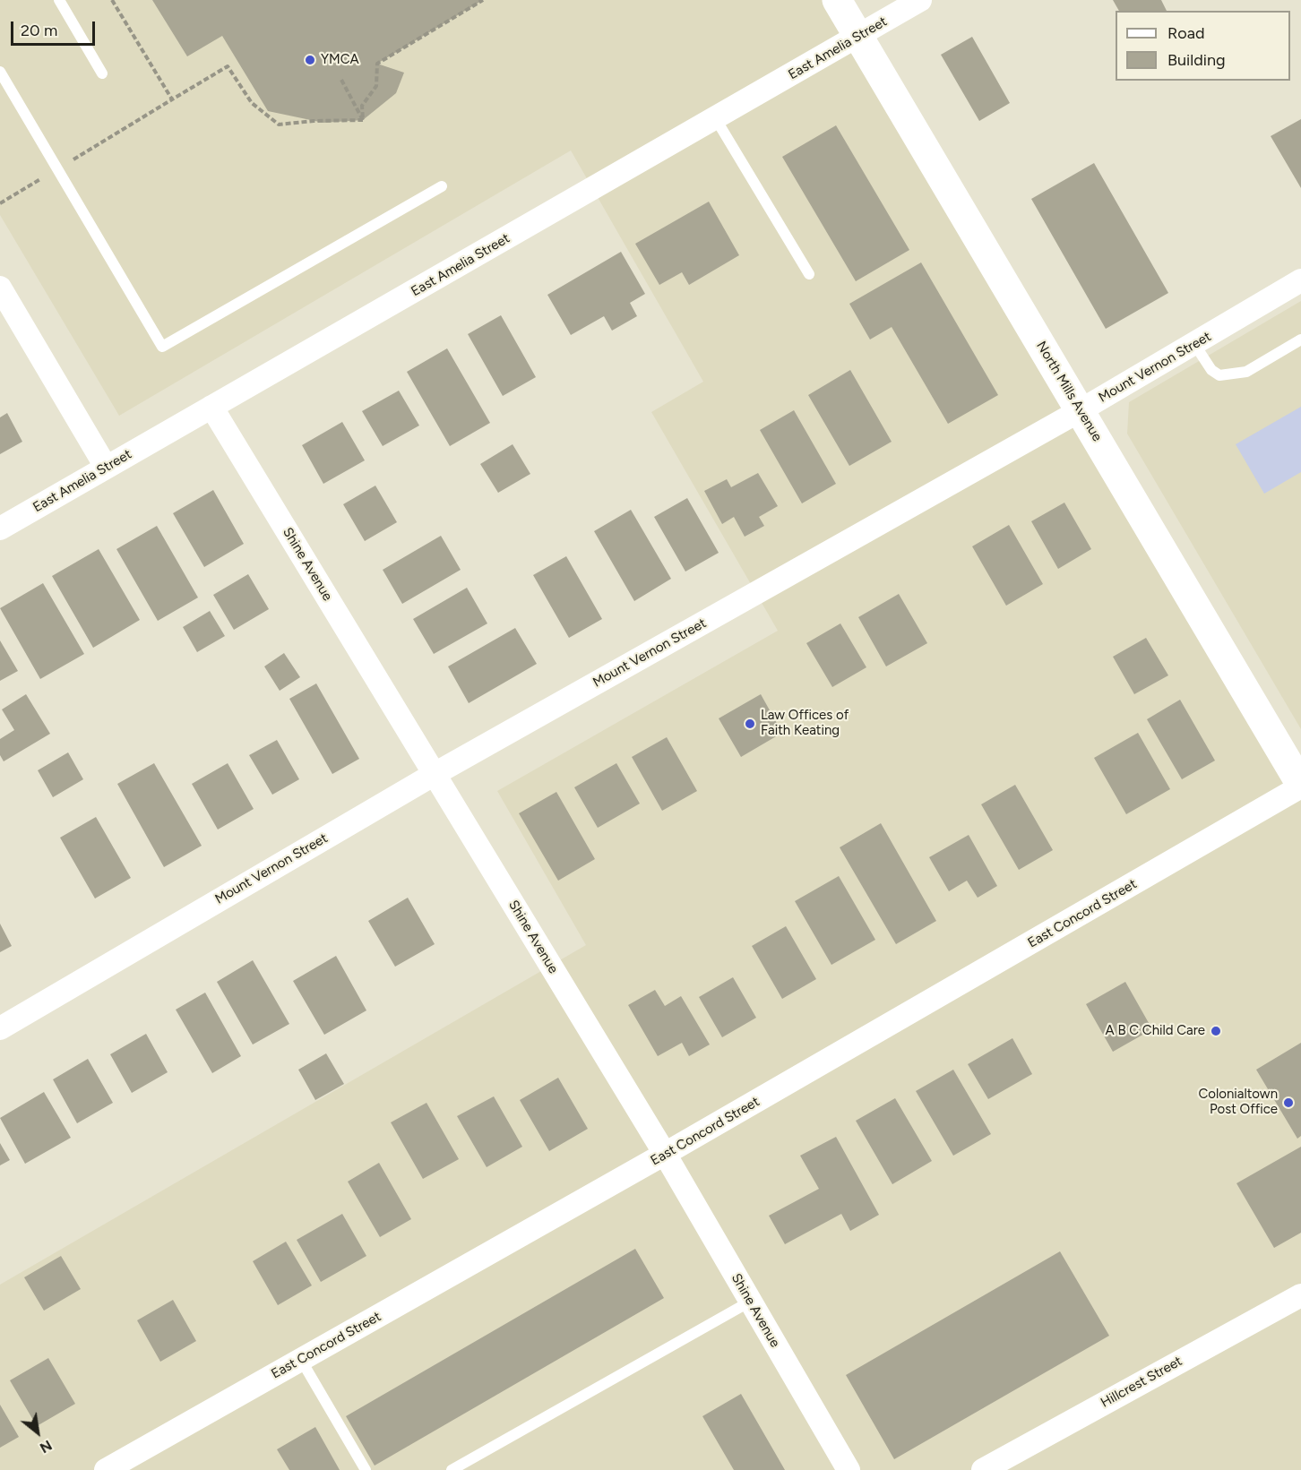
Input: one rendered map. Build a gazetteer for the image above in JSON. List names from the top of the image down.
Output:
{
  "streets": {
    "main road": ["North Mills Avenue"],
    "street": [
      "East Amelia Street",
      "Mount Vernon Street",
      "Shine Avenue",
      "East Concord Street",
      "Hillcrest Street"
    ]
  },
  "crossings": [
    ["East Amelia Street", "North Mills Avenue"],
    ["East Amelia Street", "Shine Avenue"],
    ["Mount Vernon Street", "North Mills Avenue"],
    ["Mount Vernon Street", "Shine Avenue"],
    ["North Mills Avenue", "East Concord Street"],
    ["Shine Avenue", "East Concord Street"]
  ],
  "places": [
    "YMCA",
    "Law Offices of Faith Keating",
    "A B C Child Care",
    "Colonialtown Post Office"
  ],
  "legend": ["Road", "Building"],
  "scale_bar": "20 m",
  "north": "bottom right"
}
